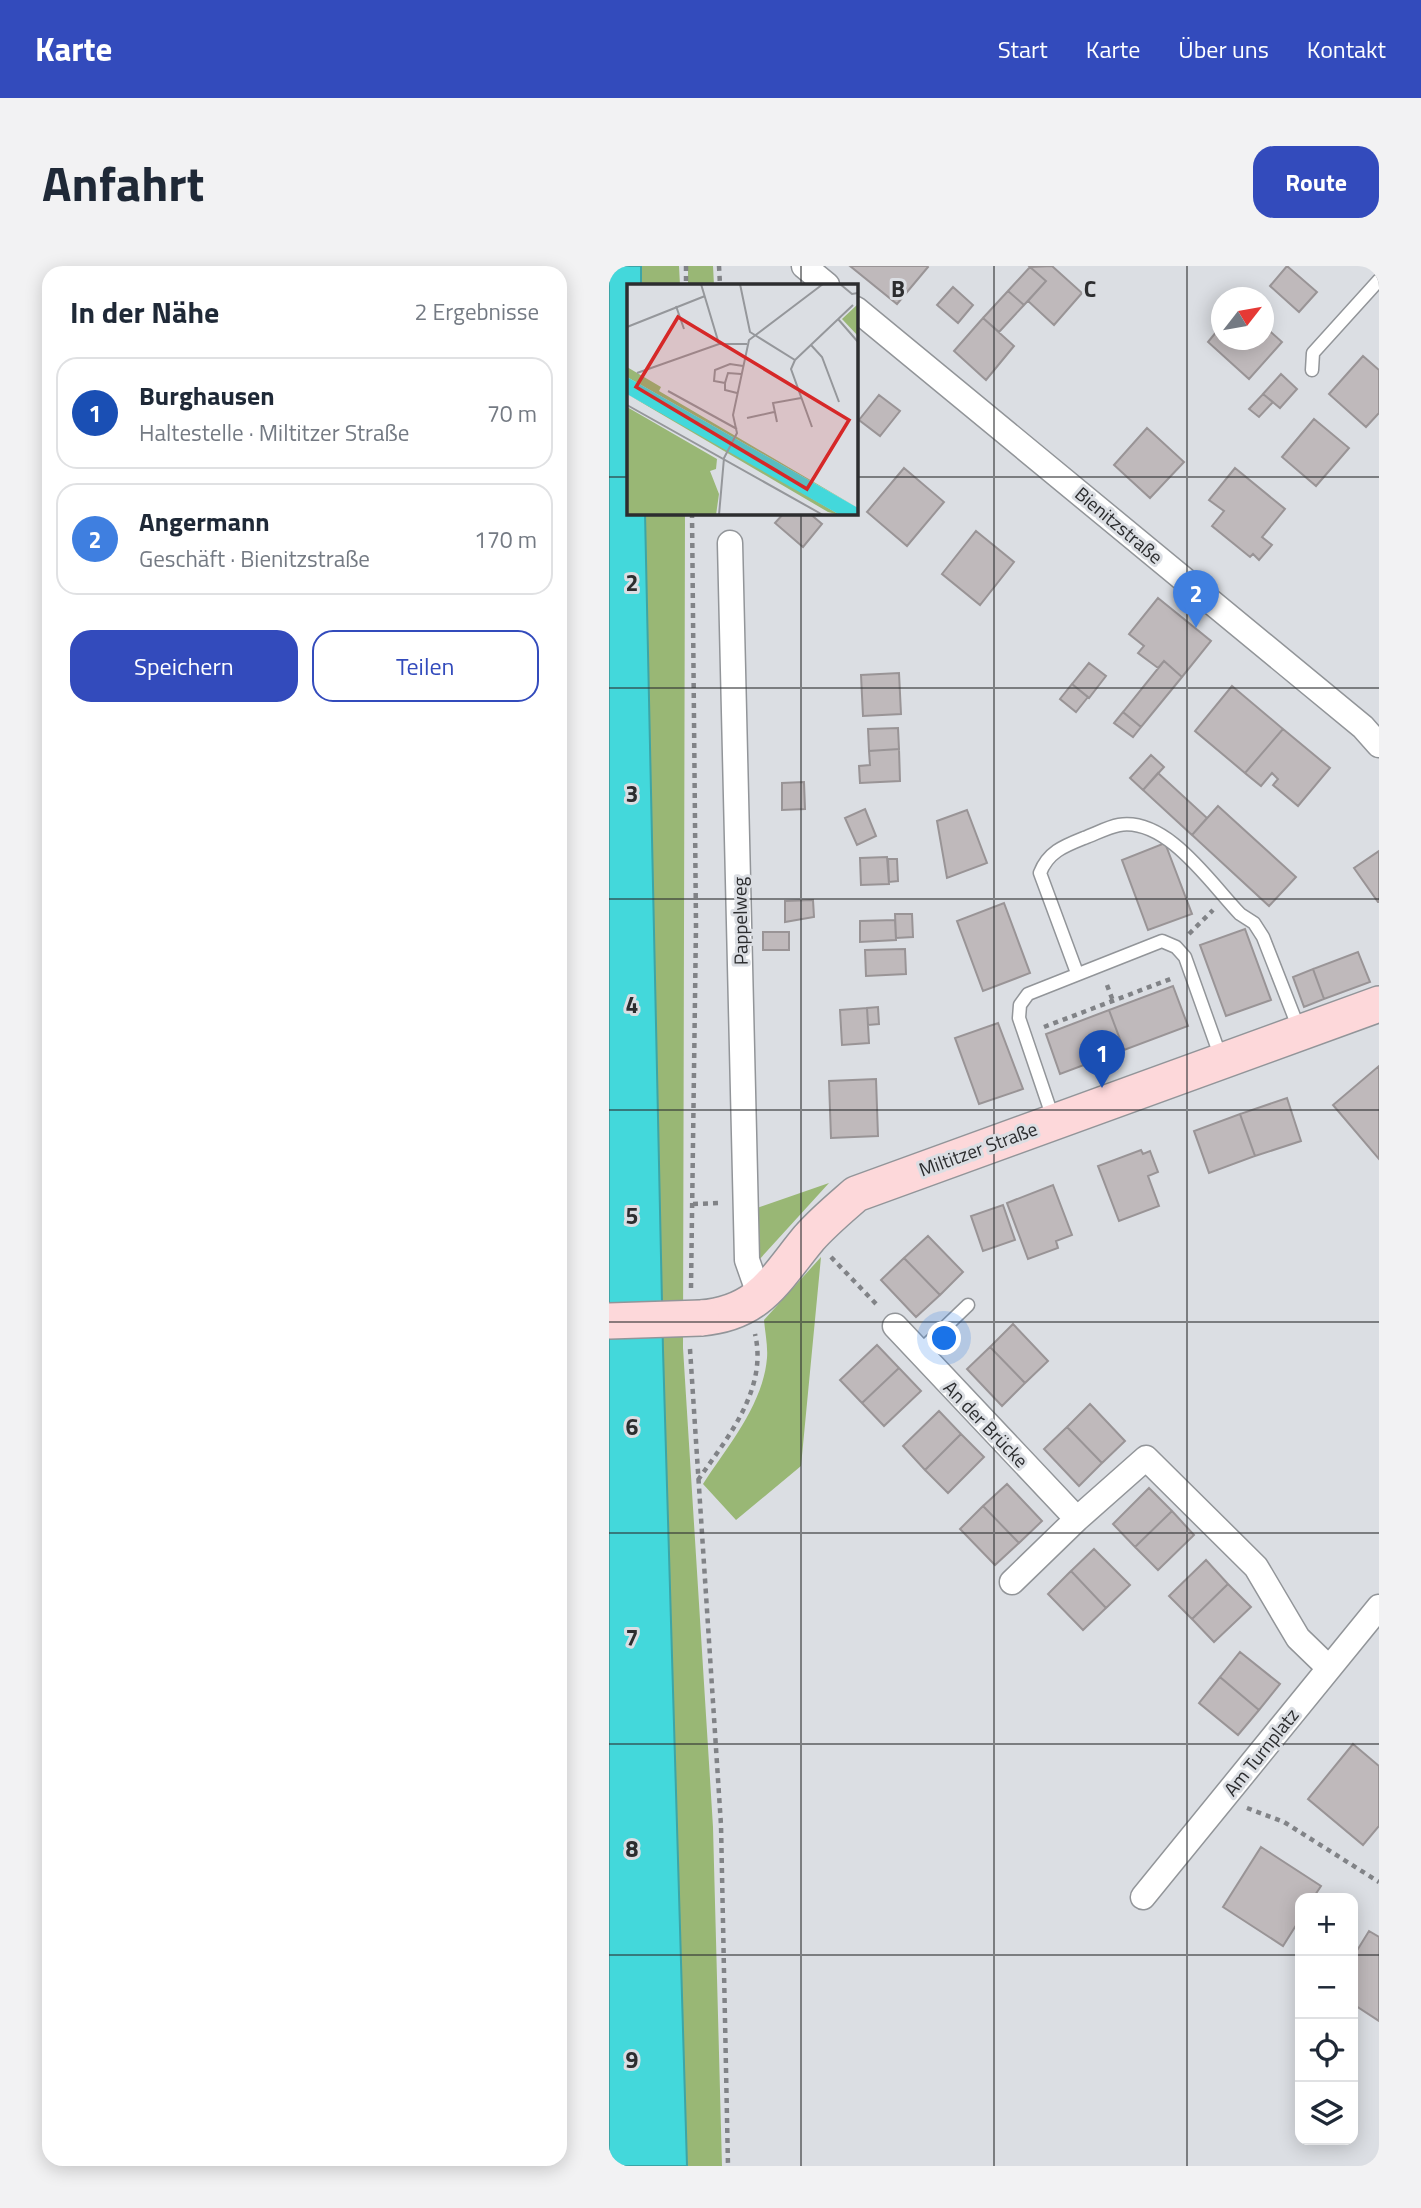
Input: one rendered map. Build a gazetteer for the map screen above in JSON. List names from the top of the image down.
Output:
{
  "streets": {
    "street": [
      "Bienitzstraße",
      "Pappelweg",
      "Miltitzer Straße",
      "An der Brücke",
      "Am Turnplatz"
    ]
  },
  "crossings": [
    ["Pappelweg", "Miltitzer Straße"]
  ],
  "north": "top right",
  "page": {
    "header": "Karte",
    "nav": [
      "Start",
      "Karte",
      "Über uns",
      "Kontakt"
    ],
    "title": "Anfahrt",
    "buttons": [
      "Route",
      ["Speichern", "Teilen"]
    ],
    "heading": ["In der Nähe", "2 Ergebnisse"],
    "list": [
      {
        "mark": "1",
        "name": "Burghausen",
        "note": "Haltestelle · Miltitzer Straße",
        "value": "70 m"
      },
      {
        "mark": "2",
        "name": "Angermann",
        "note": "Geschäft · Bienitzstraße",
        "value": "170 m"
      }
    ],
    "pins": ["2", "1"],
    "map_buttons": ["+", "−"]
  },
  "grid": {
    "columns": ["B", "C"],
    "rows": [
      "2",
      "3",
      "4",
      "5",
      "6",
      "7",
      "8",
      "9"
    ]
  }
}
